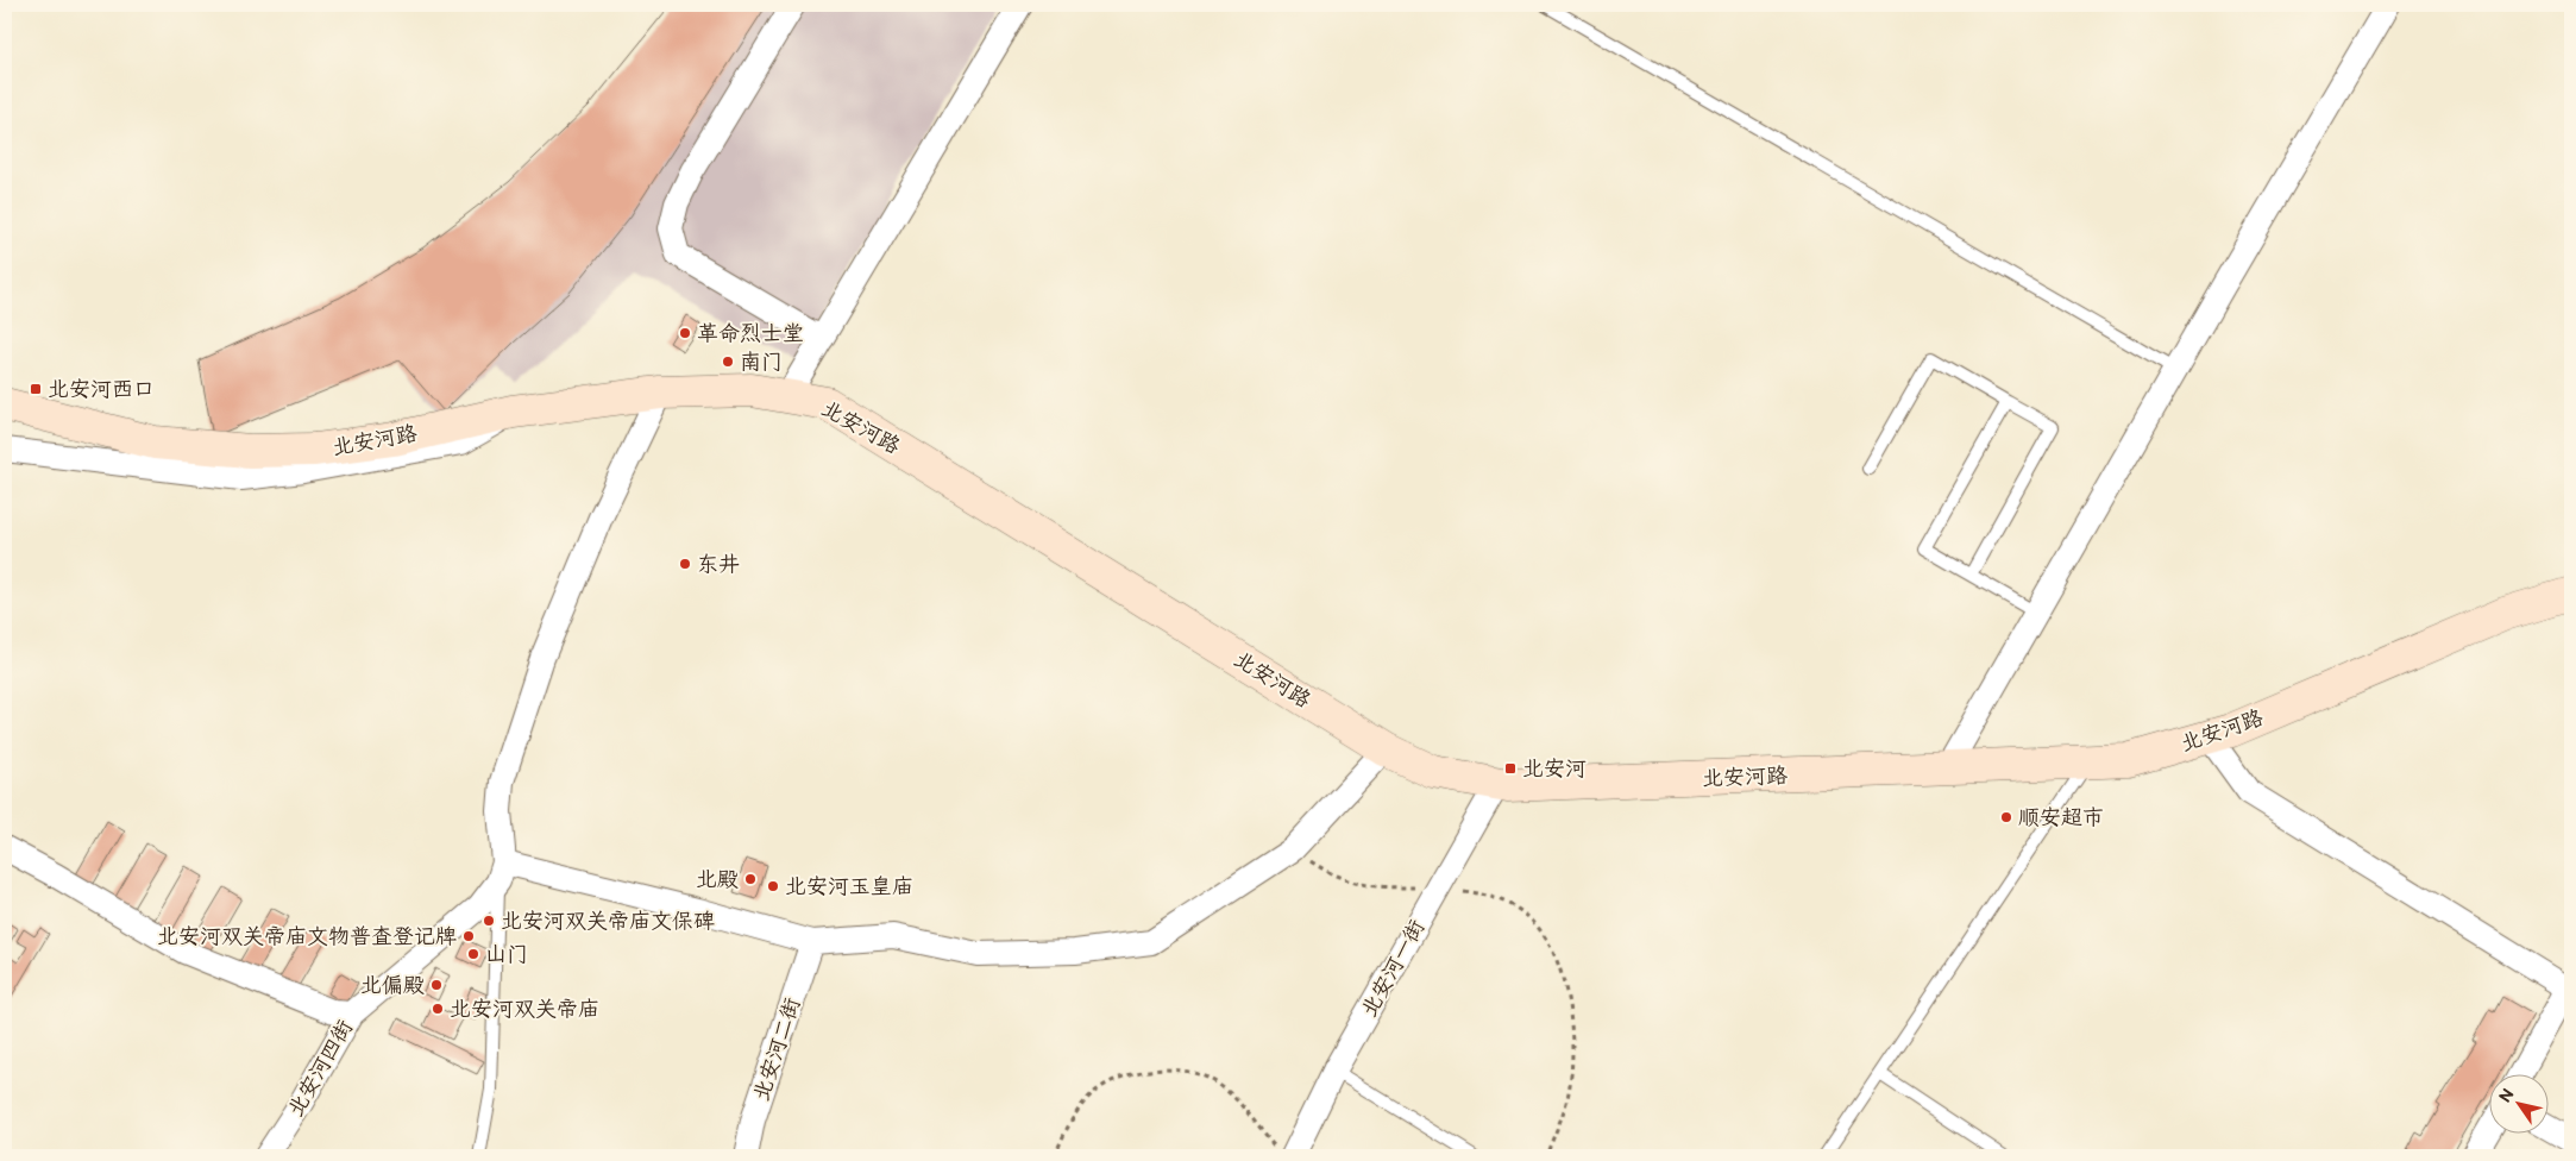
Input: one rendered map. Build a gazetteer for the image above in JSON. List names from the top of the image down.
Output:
{
  "streets": {
    "main road": ["北安河路"],
    "street": ["北安河一街", "北安河二街", "北安河四街"]
  },
  "crossings": [
    ["北安河路", "北安河一街"]
  ],
  "places": {
    "other": [
      "革命烈士堂",
      "南门",
      "东井",
      "顺安超市",
      "北殿",
      "北安河玉皇庙",
      "北安河双关帝庙文保碑",
      "北安河双关帝庙文物普查登记牌",
      "山门",
      "北偏殿",
      "北安河双关帝庙"
    ],
    "transit": ["北安河西口", "北安河"]
  },
  "north": "top left"
}
